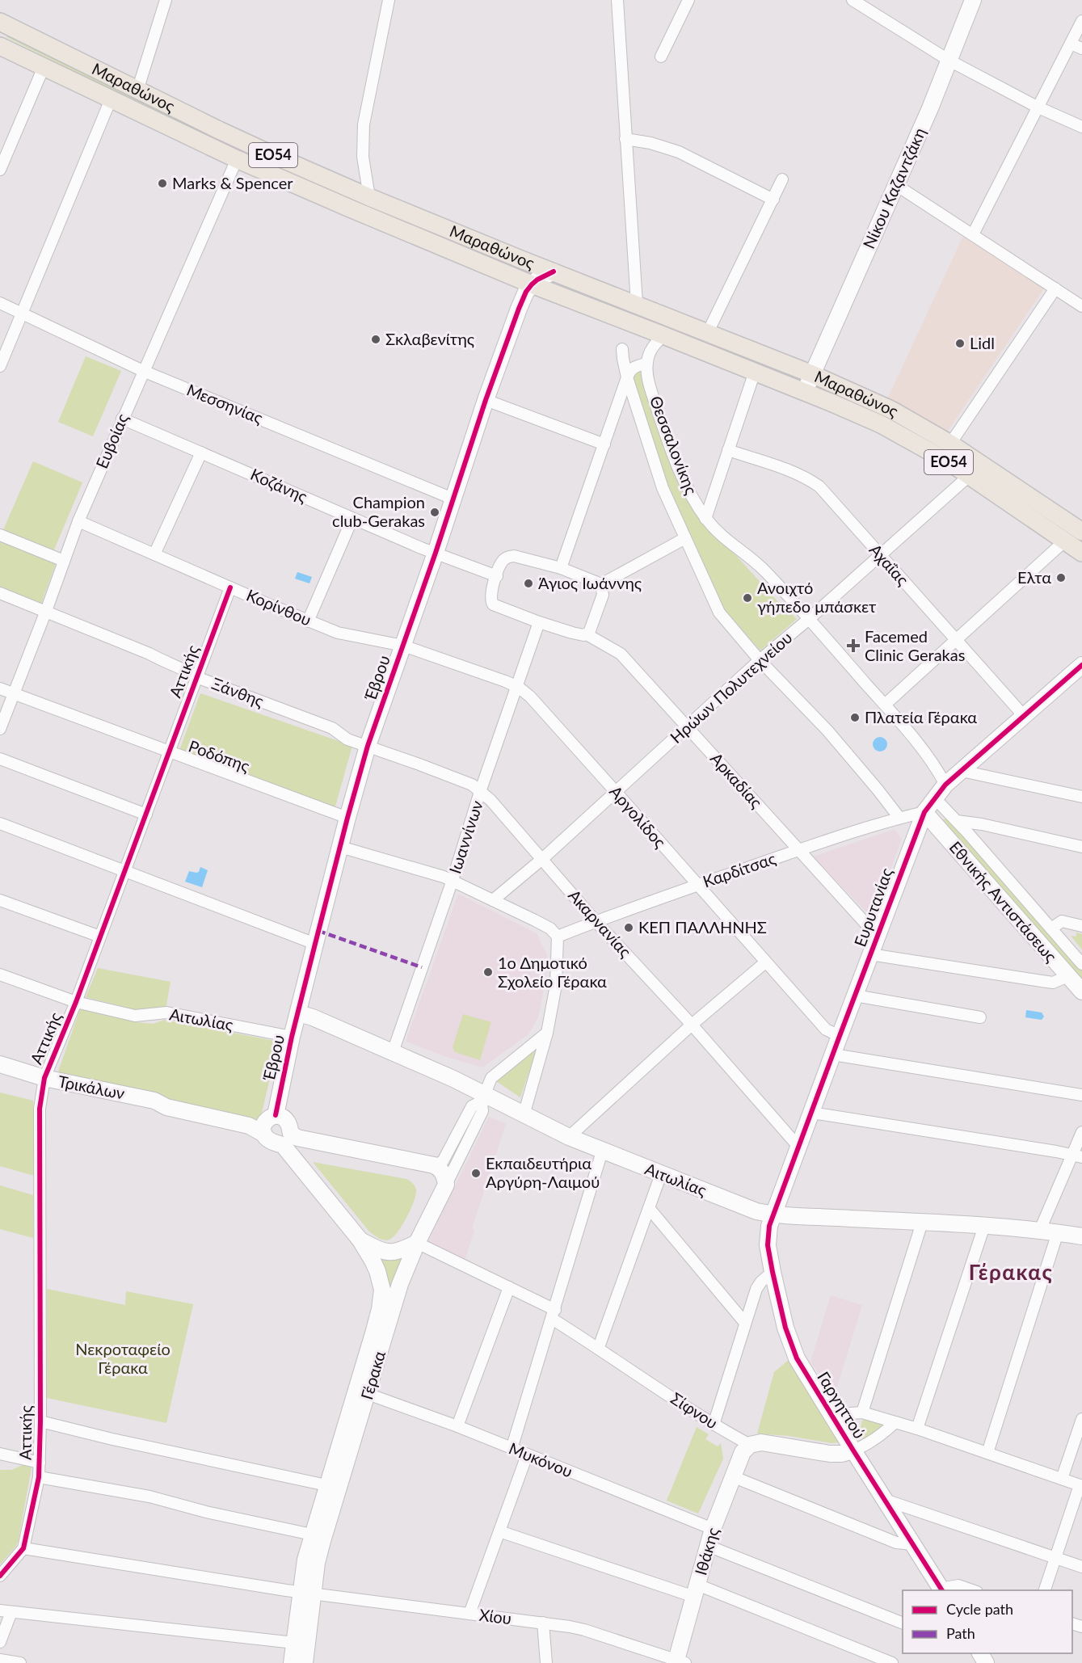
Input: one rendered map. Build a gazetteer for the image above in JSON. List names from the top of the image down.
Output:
{
  "streets": {
    "main road": ["Μαραθώνος", "ΕΟ54"],
    "street": [
      "Νίκου Καζαντζάκη",
      "Μεσσηνίας",
      "Ευβοίας",
      "Θεσσαλονίκης",
      "Κοζάνης",
      "Αχαΐας",
      "Κορίνθου",
      "Αττικής",
      "Έβρου",
      "Ηρώων Πολυτεχνείου",
      "Ξάνθης",
      "Ροδόπης",
      "Αρκαδίας",
      "Αργολίδος",
      "Ιωαννίνων",
      "Καρδίτσας",
      "Εθνικής Αντιστάσεως",
      "Ευρυτανίας",
      "Ακαρνανίας",
      "Αιτωλίας",
      "Τρικάλων",
      "Γέρακα",
      "Γαργηττού",
      "Σίφνου",
      "Μυκόνου",
      "Ιθάκης",
      "Χίου"
    ]
  },
  "crossings": [
    ["Μαραθώνος", "Νίκου Καζαντζάκη"],
    ["Μαραθώνος", "Ευβοίας"],
    ["Μαραθώνος", "Έβρου"],
    ["Μαραθώνος", "Ηρώων Πολυτεχνείου"],
    ["Μεσσηνίας", "Ευβοίας"],
    ["Μεσσηνίας", "Έβρου"],
    ["Ευβοίας", "Κοζάνης"],
    ["Ευβοίας", "Κορίνθου"],
    ["Ευβοίας", "Ξάνθης"],
    ["Ευβοίας", "Ροδόπης"],
    ["Θεσσαλονίκης", "Ηρώων Πολυτεχνείου"],
    ["Θεσσαλονίκης", "Καρδίτσας"],
    ["Θεσσαλονίκης", "Ευρυτανίας"],
    ["Κοζάνης", "Έβρου"],
    ["Αχαΐας", "Ηρώων Πολυτεχνείου"],
    ["Αχαΐας", "Ευρυτανίας"],
    ["Κορίνθου", "Αττικής"],
    ["Κορίνθου", "Έβρου"],
    ["Κορίνθου", "Αργολίδος"],
    ["Αττικής", "Ξάνθης"],
    ["Αττικής", "Ροδόπης"],
    ["Αττικής", "Αιτωλίας"],
    ["Αττικής", "Τρικάλων"],
    ["Αττικής", "Χίου"],
    ["Έβρου", "Ξάνθης"],
    ["Έβρου", "Ροδόπης"],
    ["Έβρου", "Αργολίδος"],
    ["Έβρου", "Ακαρνανίας"],
    ["Έβρου", "Αιτωλίας"],
    ["Έβρου", "Τρικάλων"],
    ["Έβρου", "Γέρακα"],
    ["Ηρώων Πολυτεχνείου", "Αρκαδίας"],
    ["Ηρώων Πολυτεχνείου", "Αργολίδος"],
    ["Ηρώων Πολυτεχνείου", "Ακαρνανίας"],
    ["Ξάνθης", "Ακαρνανίας"],
    ["Αρκαδίας", "Ιωαννίνων"],
    ["Αρκαδίας", "Καρδίτσας"],
    ["Αρκαδίας", "Ευρυτανίας"],
    ["Αργολίδος", "Ιωαννίνων"],
    ["Αργολίδος", "Καρδίτσας"],
    ["Αργολίδος", "Ευρυτανίας"],
    ["Ιωαννίνων", "Ακαρνανίας"],
    ["Ιωαννίνων", "Αιτωλίας"],
    ["Καρδίτσας", "Εθνικής Αντιστάσεως"],
    ["Καρδίτσας", "Ευρυτανίας"],
    ["Καρδίτσας", "Ακαρνανίας"],
    ["Εθνικής Αντιστάσεως", "Ευρυτανίας"],
    ["Ευρυτανίας", "Ακαρνανίας"],
    ["Ευρυτανίας", "Αιτωλίας"],
    ["Ευρυτανίας", "Γαργηττού"],
    ["Αιτωλίας", "Γέρακα"],
    ["Αιτωλίας", "Γαργηττού"],
    ["Τρικάλων", "Γέρακα"],
    ["Γέρακα", "Σίφνου"],
    ["Γέρακα", "Μυκόνου"],
    ["Γέρακα", "Χίου"],
    ["Γαργηττού", "Σίφνου"],
    ["Σίφνου", "Ιθάκης"],
    ["Μυκόνου", "Ιθάκης"],
    ["Ιθάκης", "Χίου"]
  ],
  "districts": ["Γέρακας"],
  "parks": ["Νεκροταφείο Γέρακα"],
  "places": {
    "other": [
      "Marks & Spencer",
      "Σκλαβενίτης",
      "Lidl",
      "Champion club-Gerakas",
      "Ελτα",
      "Άγιος Ιωάννης",
      "Ανοιχτό γήπεδο μπάσκετ",
      "Πλατεία Γέρακα",
      "ΚΕΠ ΠΑΛΛΗΝΗΣ",
      "1ο Δημοτικό Σχολείο Γέρακα",
      "Εκπαιδευτήρια Αργύρη-Λαιμού"
    ],
    "health": ["Facemed Clinic Gerakas"]
  },
  "legend": ["Cycle path", "Path"]
}
